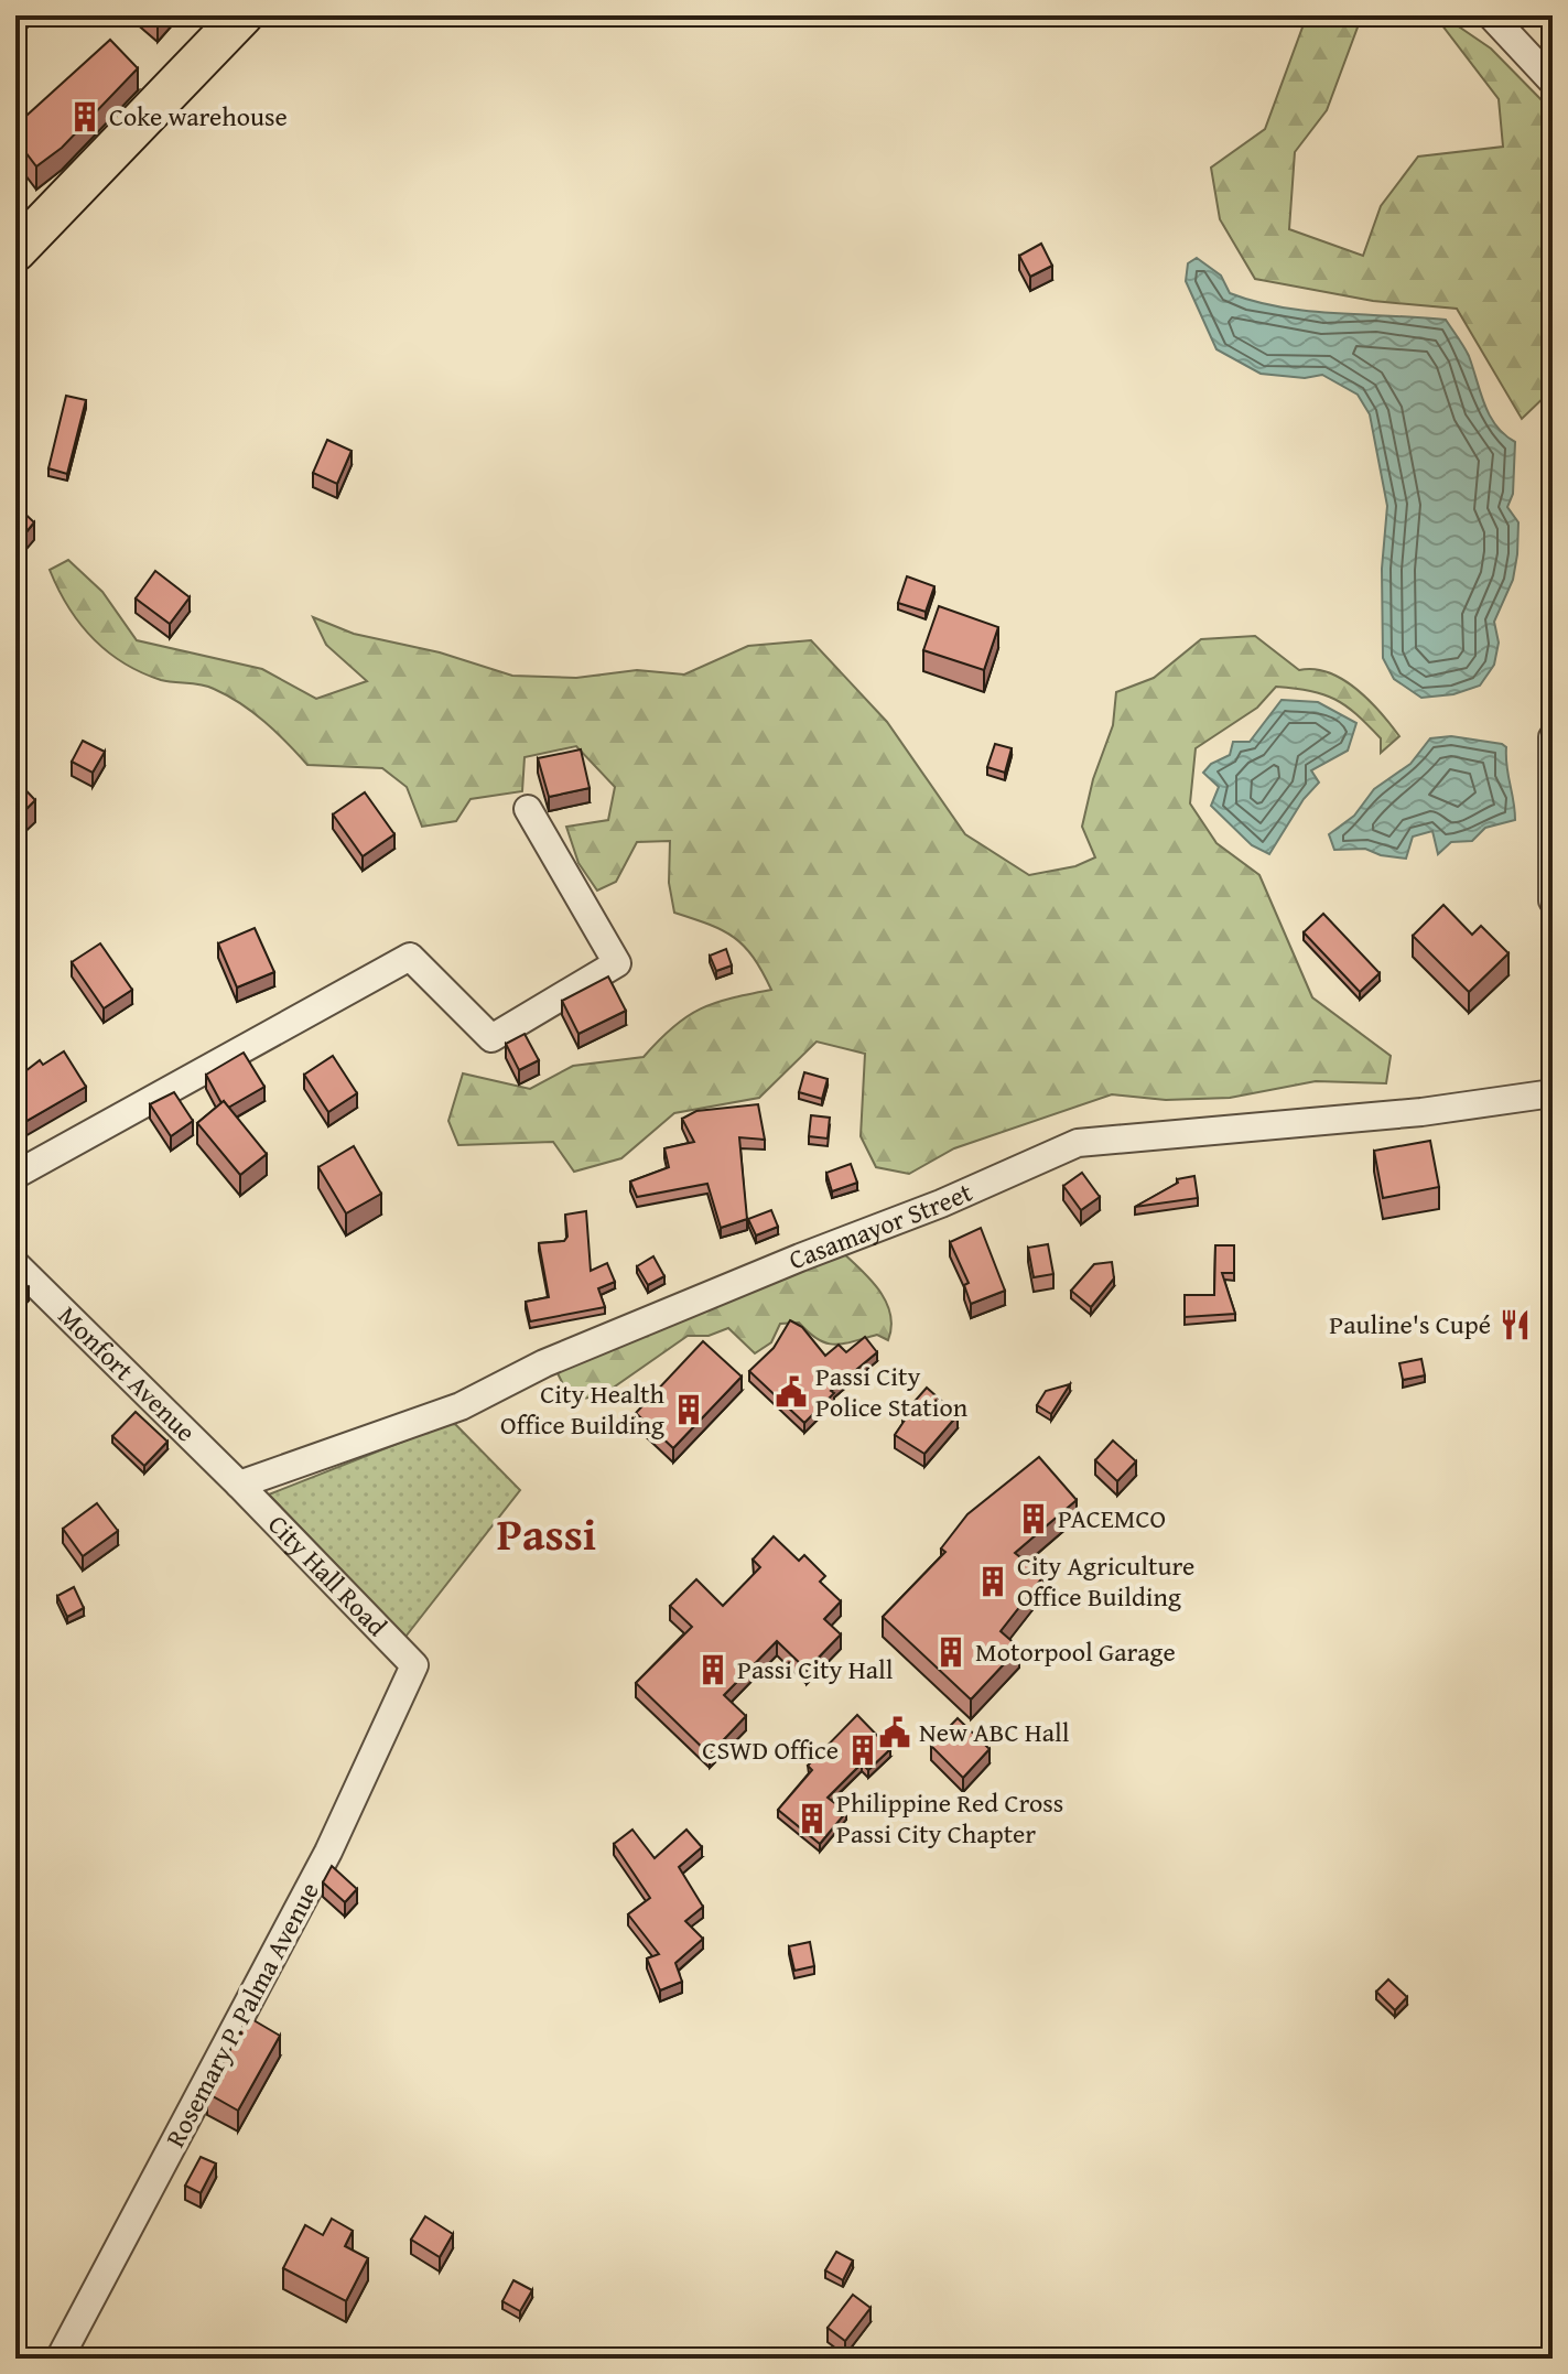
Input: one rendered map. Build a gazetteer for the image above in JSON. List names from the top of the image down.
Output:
{
  "streets": {
    "street": [
      "Casamayor Street",
      "Monfort Avenue",
      "City Hall Road",
      "Rosemary P. Palma Avenue"
    ]
  },
  "crossings": [
    ["Casamayor Street", "Monfort Avenue"],
    ["Casamayor Street", "City Hall Road"],
    ["Monfort Avenue", "City Hall Road"],
    ["City Hall Road", "Rosemary P. Palma Avenue"]
  ],
  "districts": ["Passi"],
  "places": {
    "building": [
      "Coke warehouse",
      "City Health Office Building",
      "PACEMCO",
      "City Agriculture Office Building",
      "Motorpool Garage",
      "Passi City Hall",
      "CSWD Office",
      "Philippine Red Cross Passi City Chapter"
    ],
    "restaurant": ["Pauline's Cupé"],
    "public building": ["Passi City Police Station", "New ABC Hall"]
  }
}
